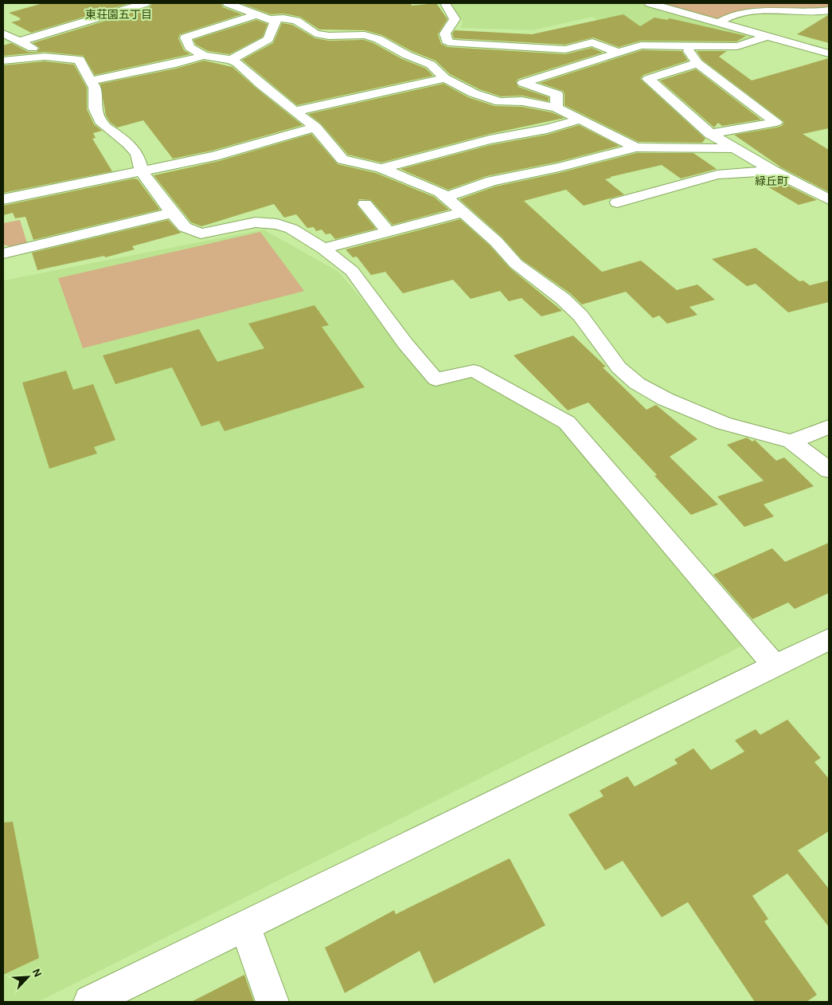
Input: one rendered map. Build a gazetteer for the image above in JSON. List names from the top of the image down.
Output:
{
  "districts": ["東荘園五丁目", "緑丘町"],
  "north": "top right"
}
